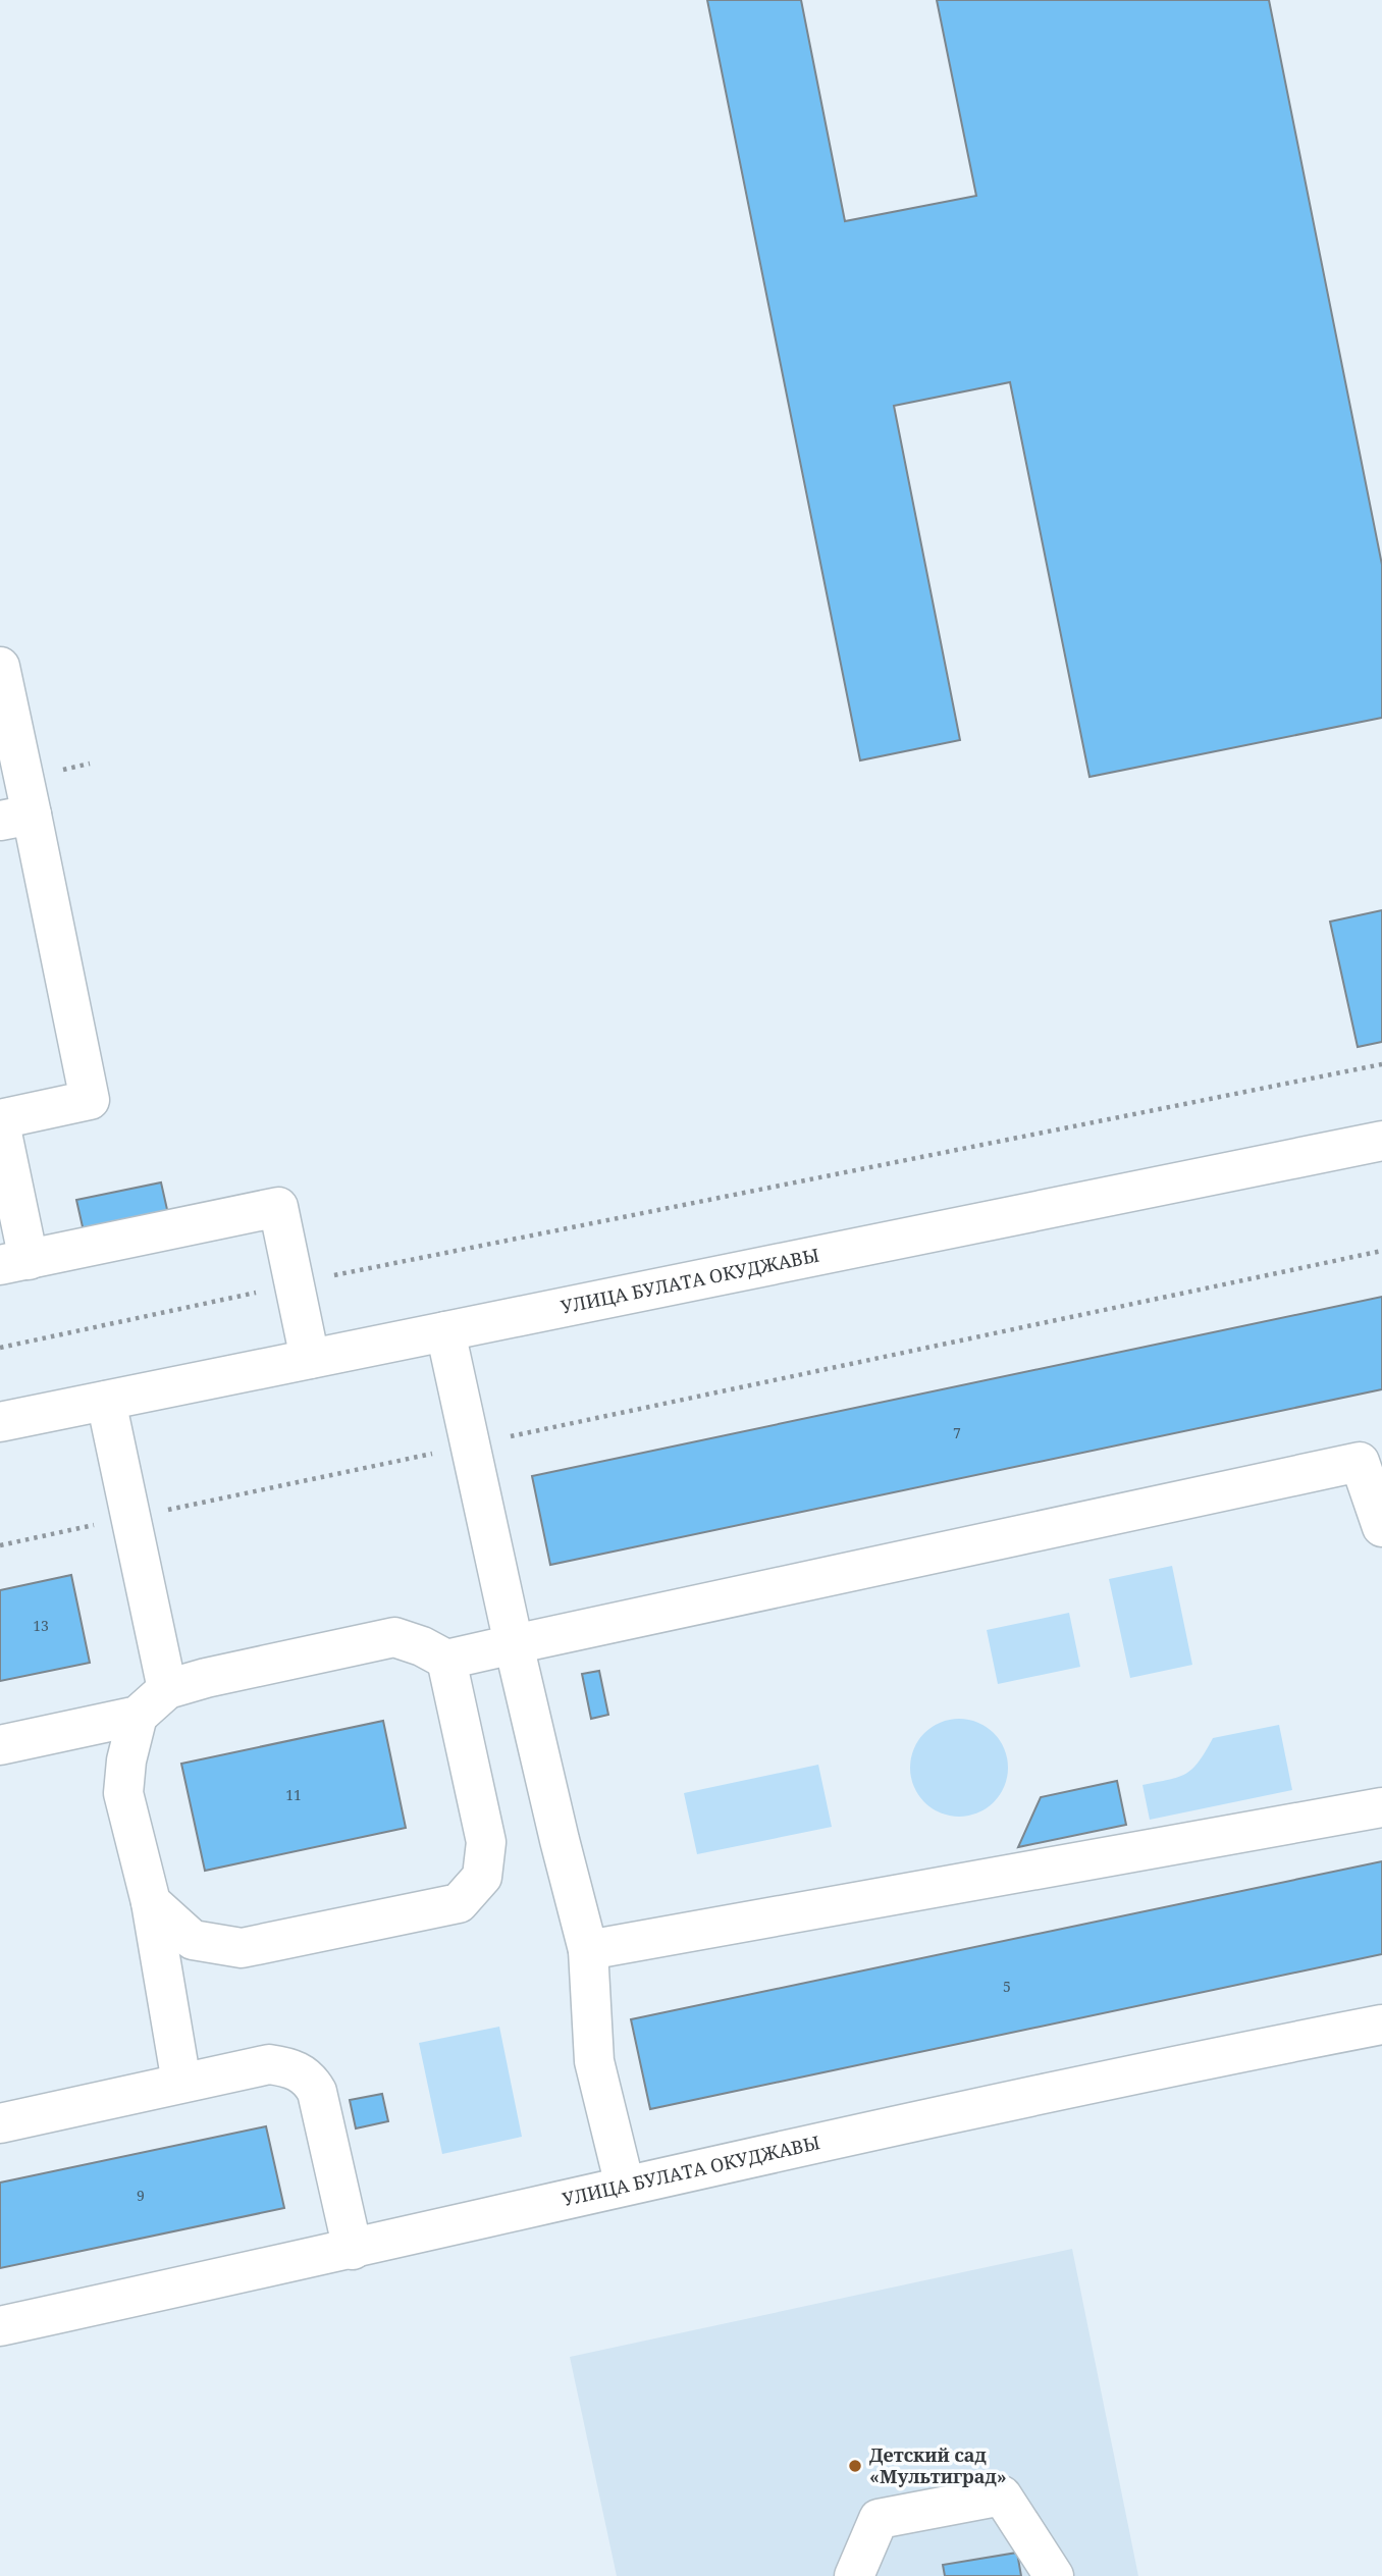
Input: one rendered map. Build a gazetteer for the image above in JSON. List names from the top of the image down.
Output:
{
  "streets": {
    "street": ["УЛИЦА БУЛАТА ОКУДЖАВЫ"]
  },
  "places": ["Детский сад «Мультиград»"],
  "house_numbers": [
    "7",
    "13",
    "11",
    "5",
    "9"
  ]
}
